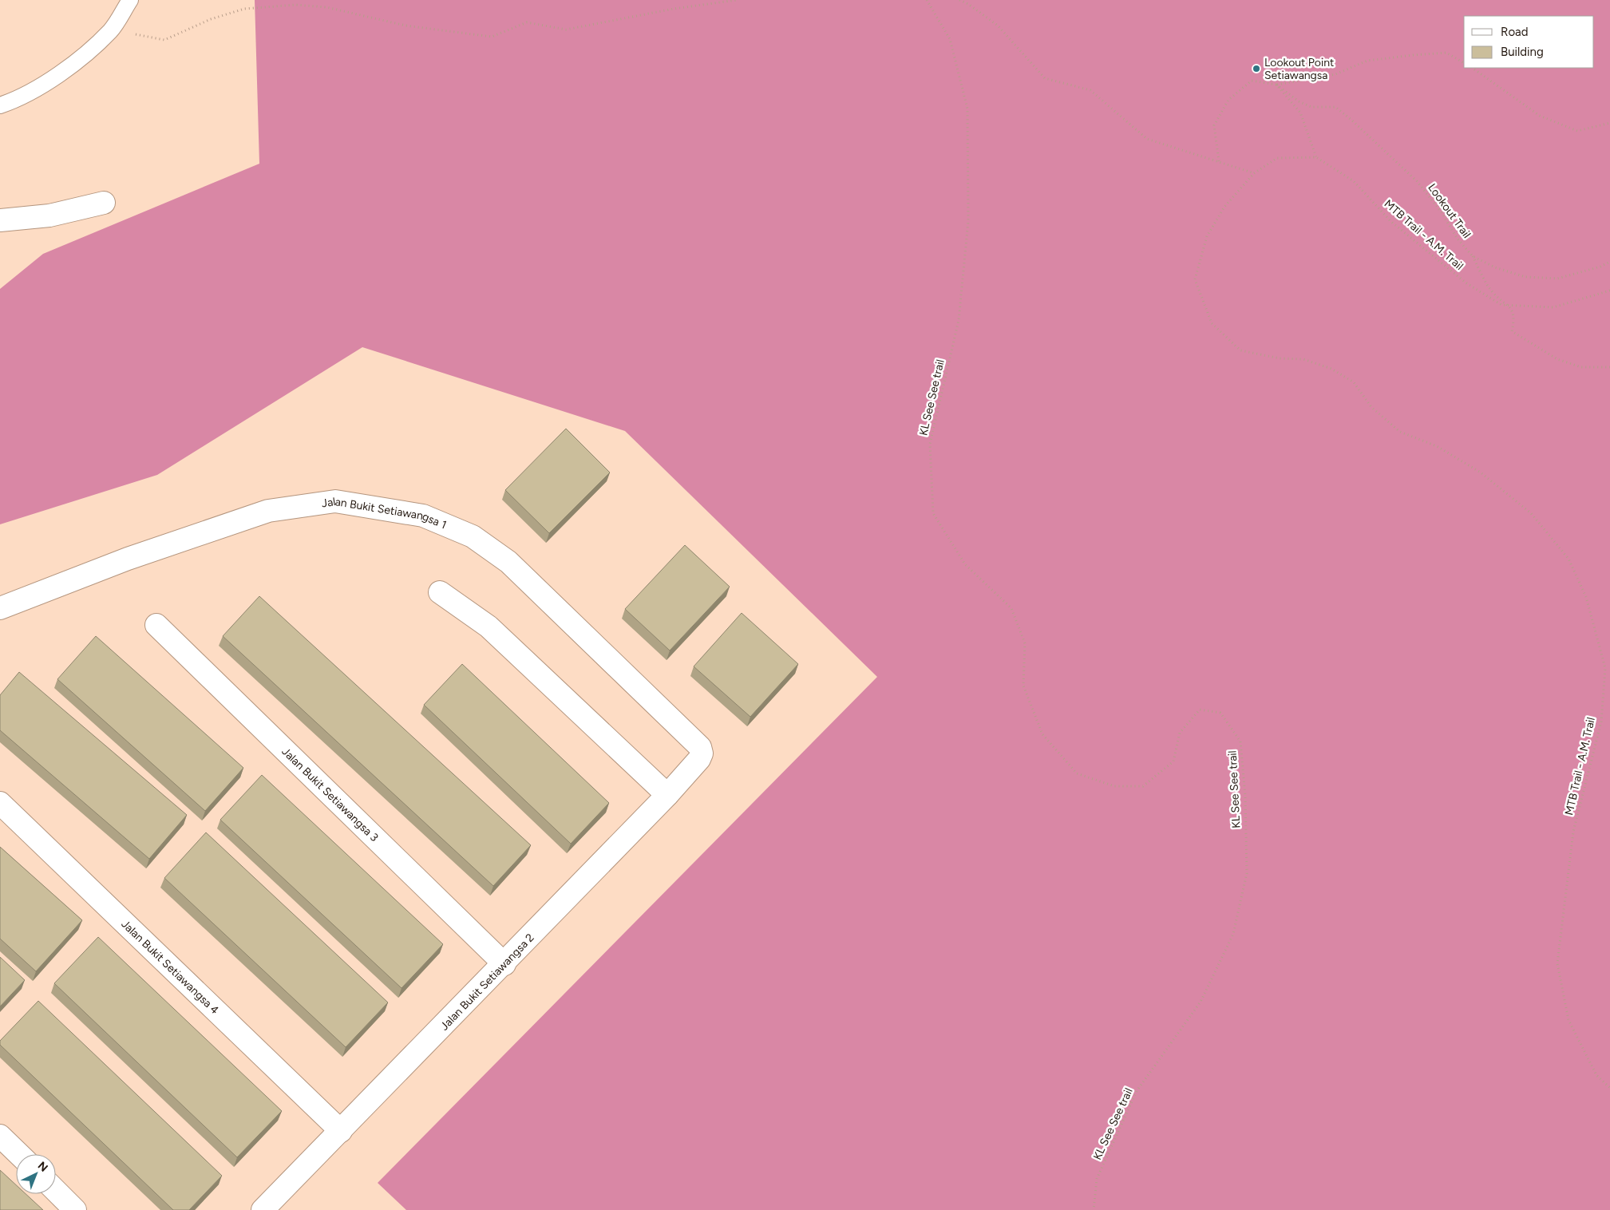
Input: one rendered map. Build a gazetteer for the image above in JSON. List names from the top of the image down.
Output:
{
  "streets": {
    "street": [
      "Jalan Bukit Setiawangsa 1",
      "Jalan Bukit Setiawangsa 3",
      "Jalan Bukit Setiawangsa 4",
      "Jalan Bukit Setiawangsa 2"
    ],
    "path": ["Lookout Trail", "MTB Trail - A.M. Trail", "KL See See trail"]
  },
  "crossings": [
    ["Jalan Bukit Setiawangsa 1", "Jalan Bukit Setiawangsa 2"],
    ["Jalan Bukit Setiawangsa 3", "Jalan Bukit Setiawangsa 2"],
    ["Jalan Bukit Setiawangsa 4", "Jalan Bukit Setiawangsa 2"]
  ],
  "places": ["Lookout Point Setiawangsa"],
  "legend": ["Road", "Building"],
  "north": "top right"
}
